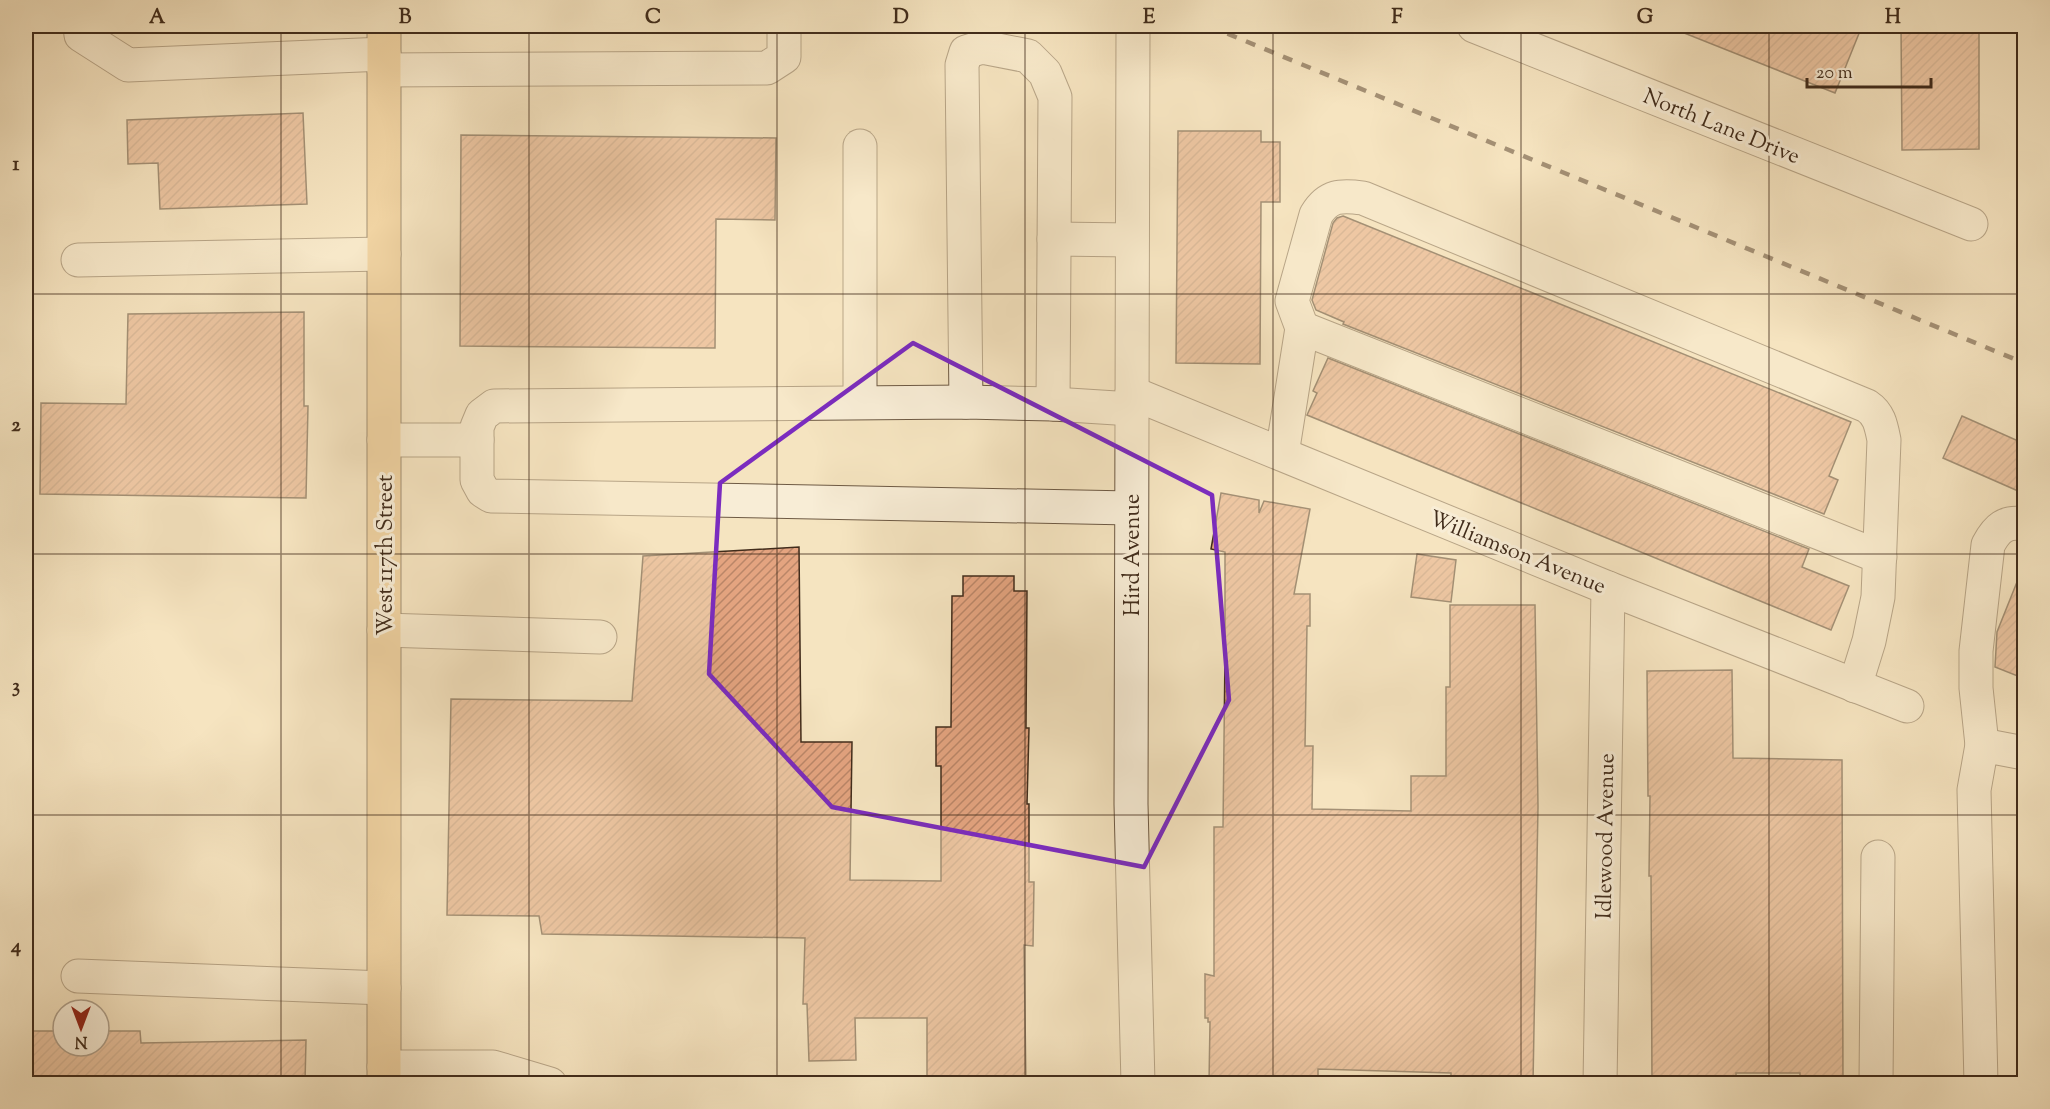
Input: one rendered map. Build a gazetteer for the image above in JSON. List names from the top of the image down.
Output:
{
  "streets": {
    "main road": ["West 117th Street"],
    "street": [
      "North Lane Drive",
      "Williamson Avenue",
      "Hird Avenue",
      "Idlewood Avenue"
    ]
  },
  "crossings": [
    ["Williamson Avenue", "Hird Avenue"],
    ["Williamson Avenue", "Idlewood Avenue"]
  ],
  "scale_bar": "20 m",
  "north": "bottom",
  "grid": {
    "columns": [
      "A",
      "B",
      "C",
      "D",
      "E",
      "F",
      "G",
      "H"
    ],
    "rows": [
      "1",
      "2",
      "3",
      "4"
    ]
  }
}
